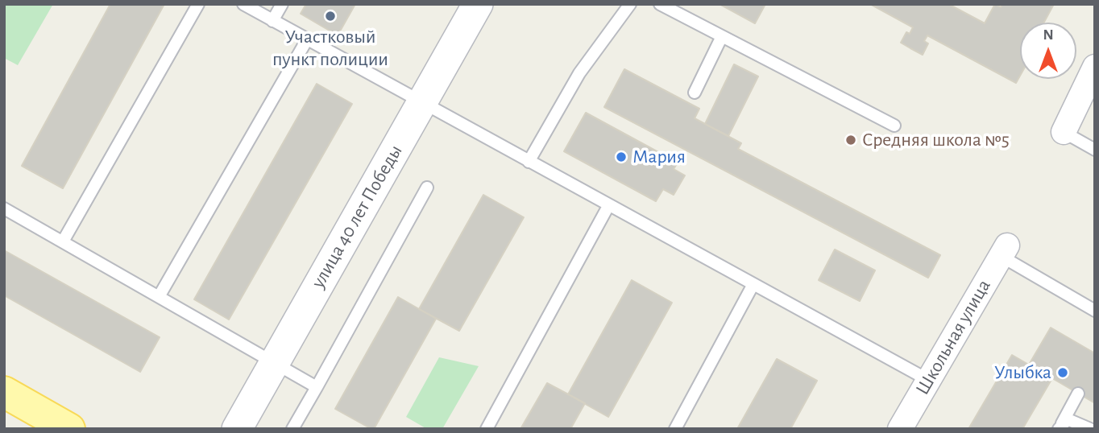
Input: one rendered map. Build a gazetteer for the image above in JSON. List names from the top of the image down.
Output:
{
  "streets": {
    "street": ["улица 40 лет Победы", "Школьная улица"]
  },
  "places": [
    "Участковый пункт полиции",
    "Средняя школа №5",
    "Мария",
    "Улыбка"
  ],
  "north": "top"
}
